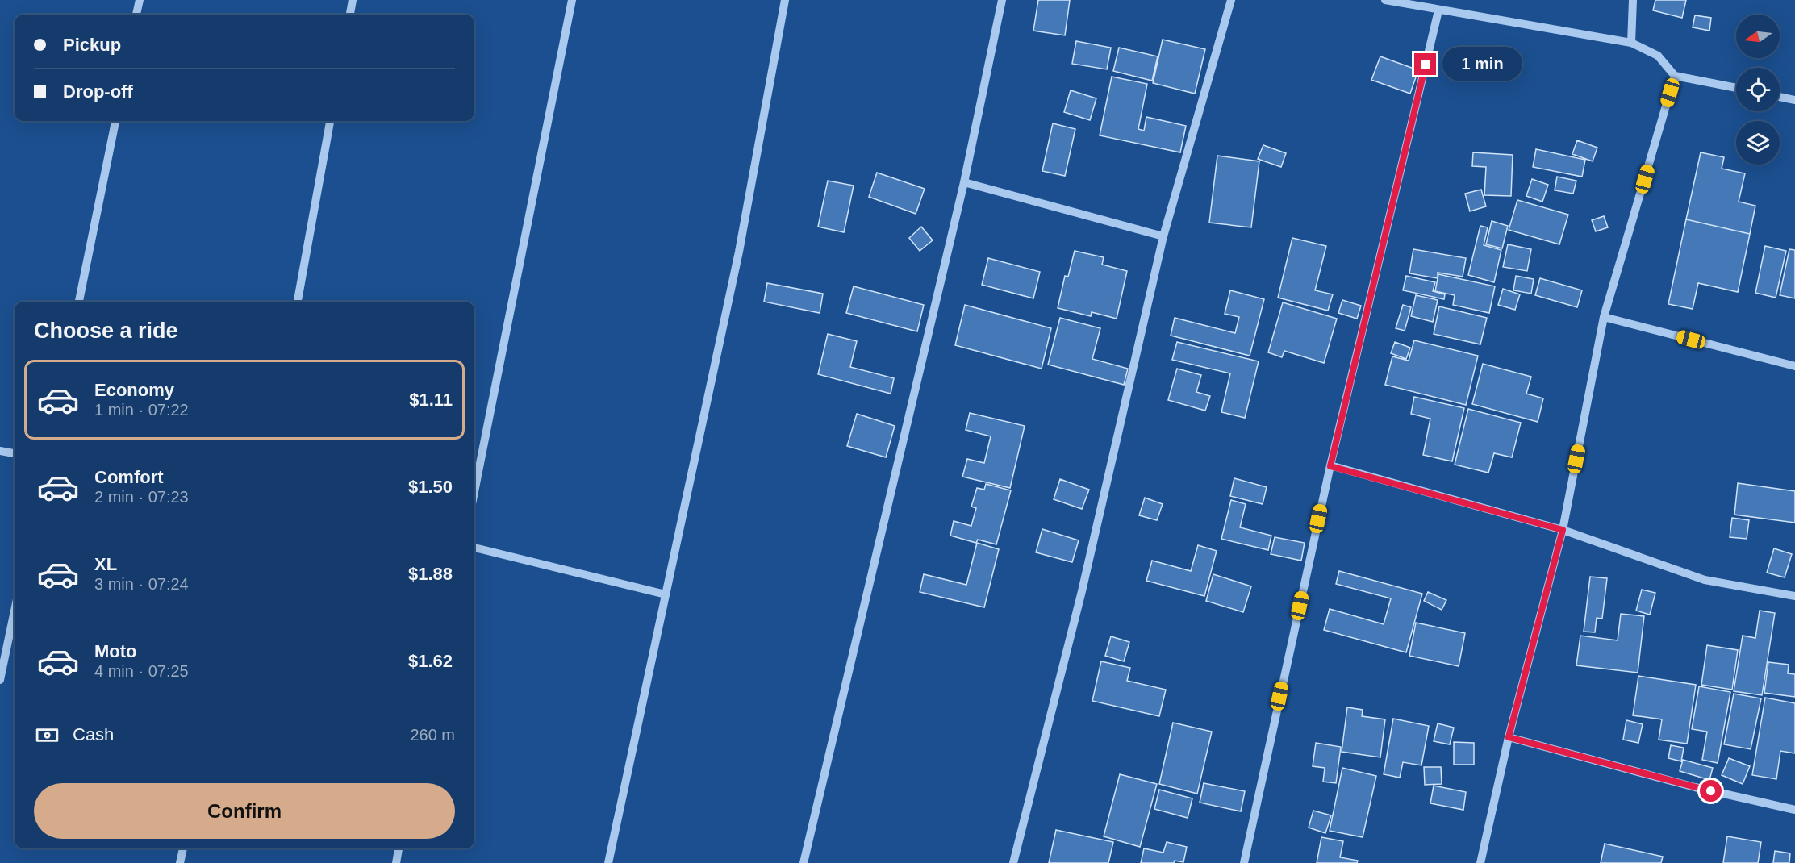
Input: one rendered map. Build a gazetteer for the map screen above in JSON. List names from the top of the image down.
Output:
{
  "north": "left",
  "page": {
    "banner": ["Pickup", "Drop-off"],
    "bubble": "1 min",
    "heading": "Choose a ride",
    "list": [
      {
        "name": "Economy",
        "note": "1 min · 07:22",
        "value": "$1.11"
      },
      {
        "name": "Comfort",
        "note": "2 min · 07:23",
        "value": "$1.50"
      },
      {
        "name": "XL",
        "note": "3 min · 07:24",
        "value": "$1.88"
      },
      {
        "name": "Moto",
        "note": "4 min · 07:25",
        "value": "$1.62"
      }
    ],
    "pay": ["Cash", "260 m"],
    "buttons": "Confirm"
  }
}
